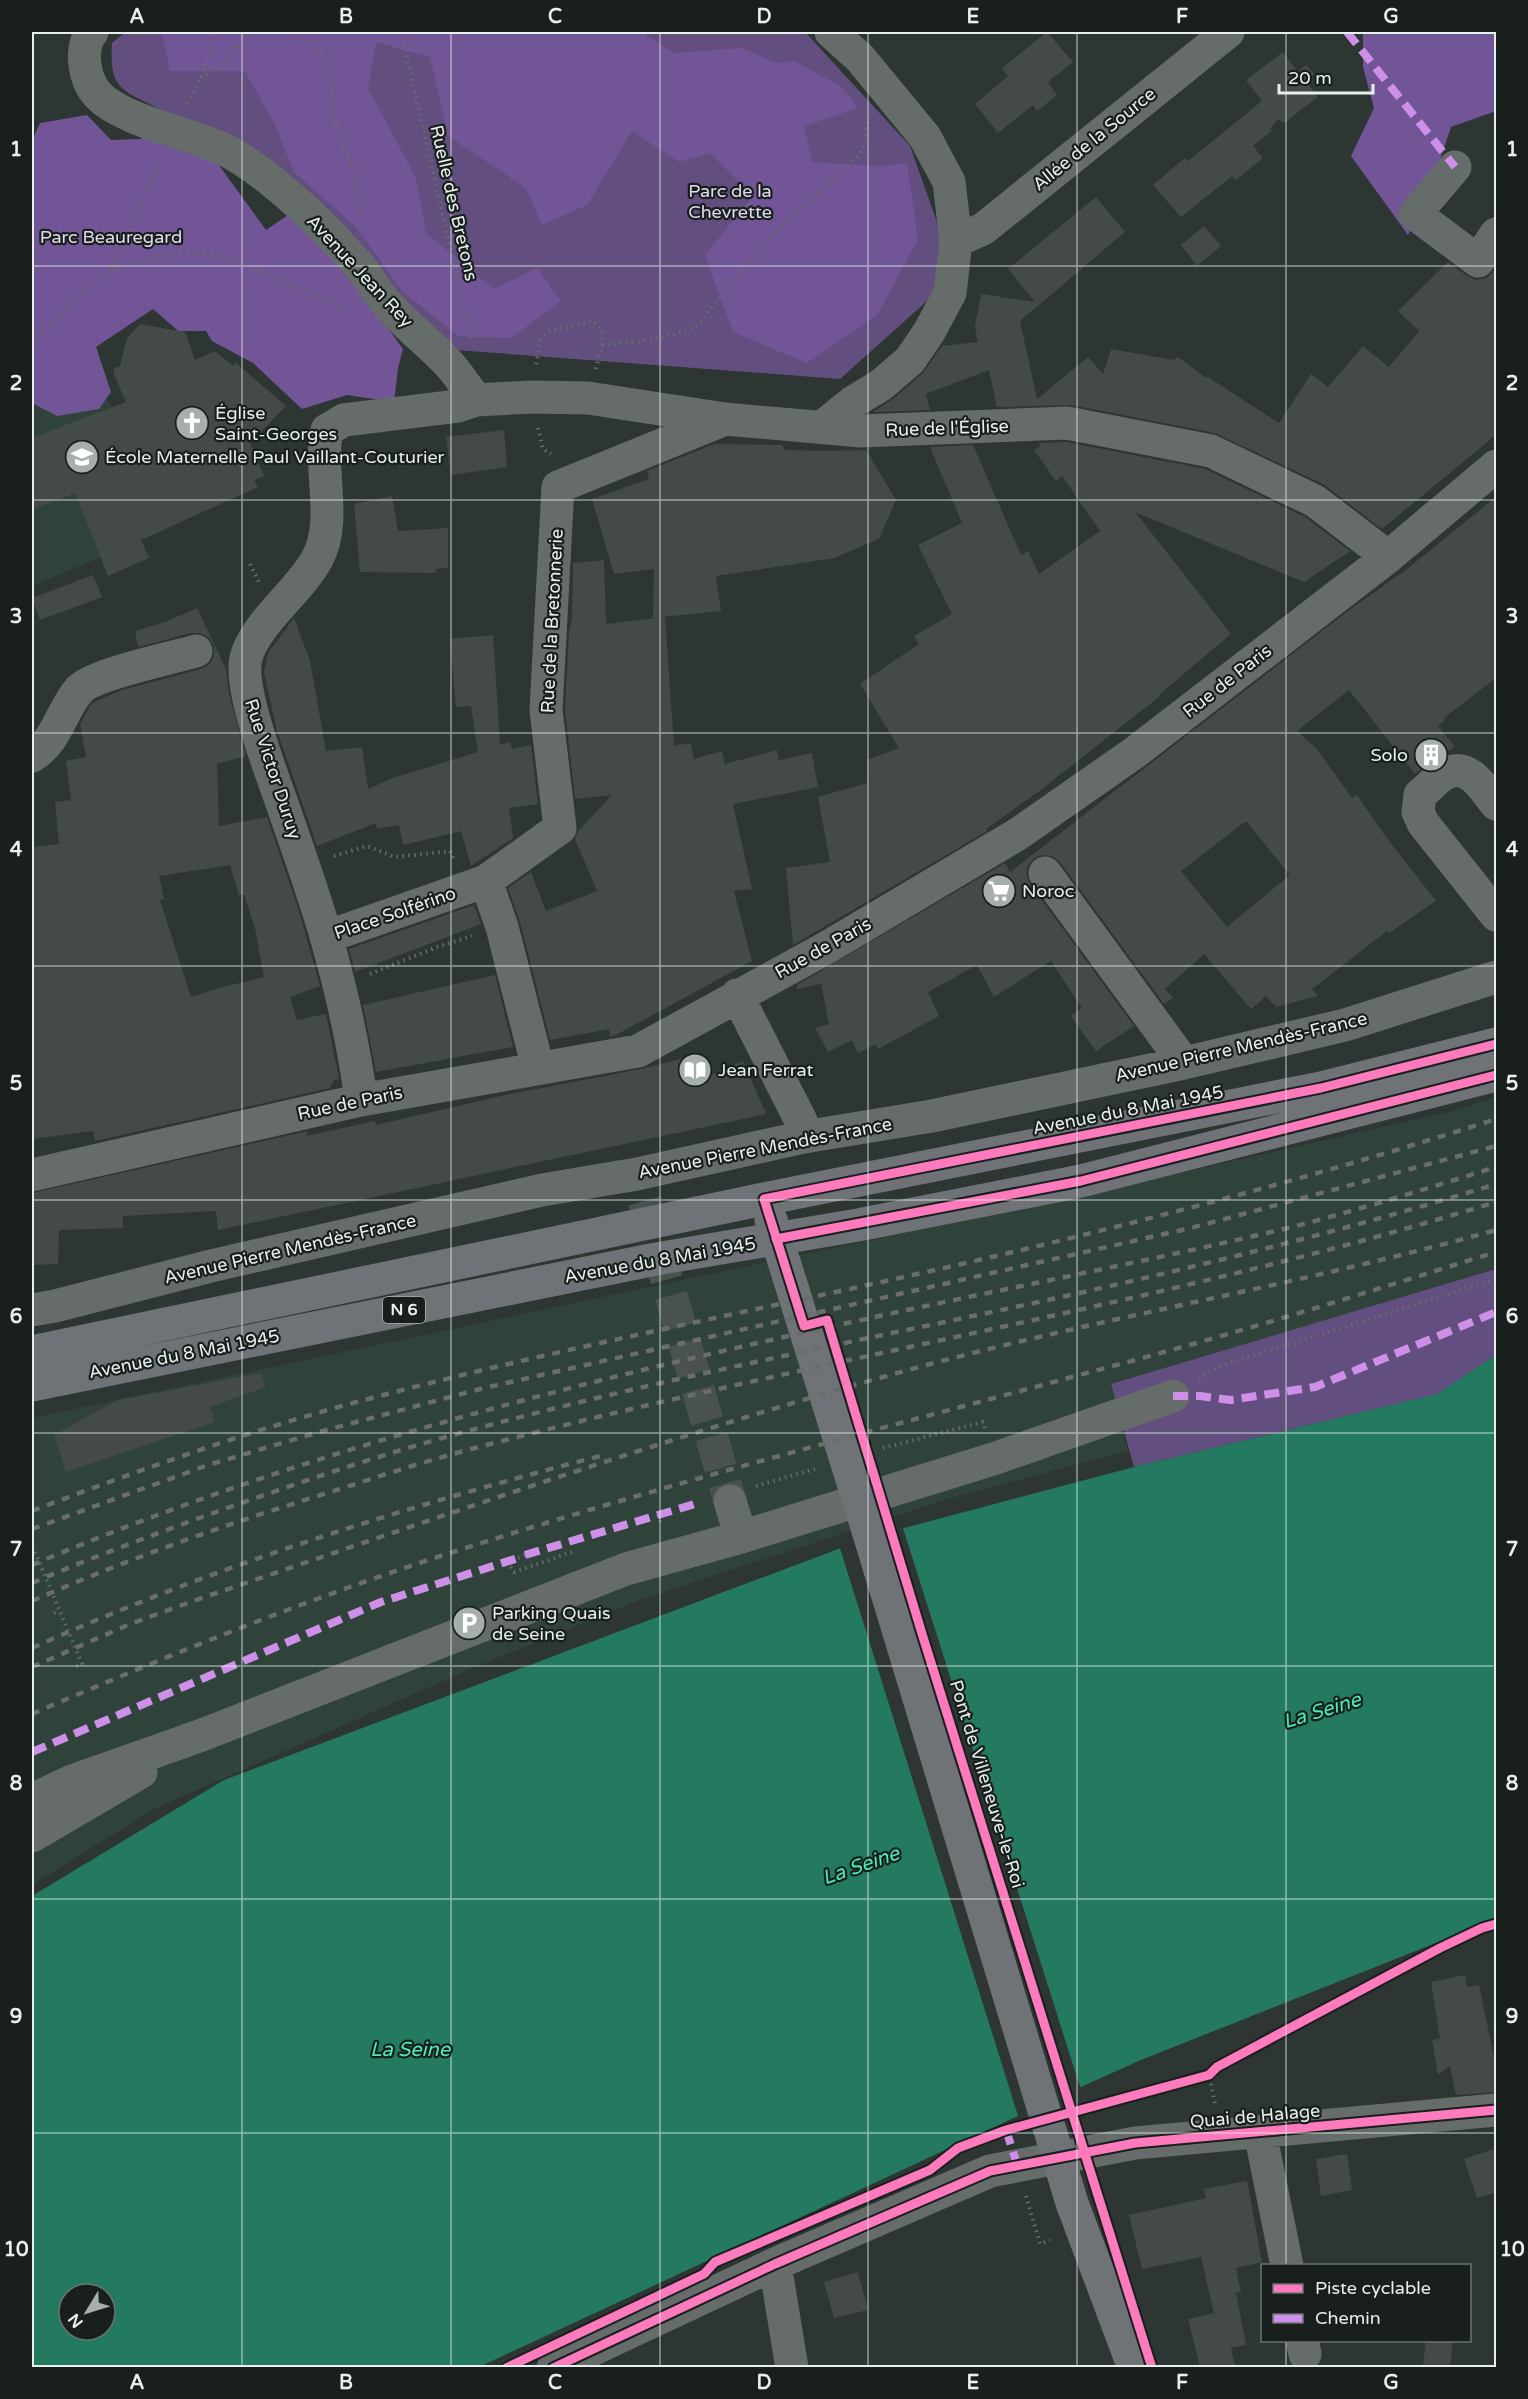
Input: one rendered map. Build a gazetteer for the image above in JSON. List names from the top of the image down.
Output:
{
  "streets": {
    "main road": ["Avenue du 8 Mai 1945", "N 6"],
    "street": [
      "Allée de la Source",
      "Avenue Jean Rey",
      "Rue de l'Église",
      "Rue de la Bretonnerie",
      "Rue de Paris",
      "Rue Victor Duruy",
      "Place Solférino",
      "Avenue Pierre Mendès-France",
      "Quai de Halage"
    ],
    "path": ["Ruelle des Bretons"],
    "cycle path": ["Pont de Villeneuve-le-Roi"]
  },
  "crossings": [
    ["Ruelle des Bretons", "Avenue Jean Rey"],
    ["Avenue Jean Rey", "Rue de l'Église"],
    ["Avenue Jean Rey", "Rue Victor Duruy"],
    ["Rue de l'Église", "Rue de la Bretonnerie"],
    ["Rue de l'Église", "Rue de Paris"],
    ["Rue de l'Église", "Rue Victor Duruy"],
    ["Rue de la Bretonnerie", "Place Solférino"],
    ["Rue de Paris", "Rue Victor Duruy"],
    ["Rue Victor Duruy", "Place Solférino"]
  ],
  "water": ["La Seine"],
  "parks": ["Parc de la Chevrette", "Parc Beauregard"],
  "places": {
    "church": ["Église Saint-Georges"],
    "school or university": ["École Maternelle Paul Vaillant-Couturier"],
    "building": ["Solo"],
    "supermarket": ["Noroc"],
    "library": ["Jean Ferrat"],
    "parking": ["Parking Quais de Seine"]
  },
  "legend": ["Piste cyclable", "Chemin"],
  "scale_bar": "20 m",
  "north": "bottom left",
  "grid": {
    "columns": [
      "A",
      "B",
      "C",
      "D",
      "E",
      "F",
      "G"
    ],
    "rows": [
      "1",
      "2",
      "3",
      "4",
      "5",
      "6",
      "7",
      "8",
      "9",
      "10"
    ]
  }
}
